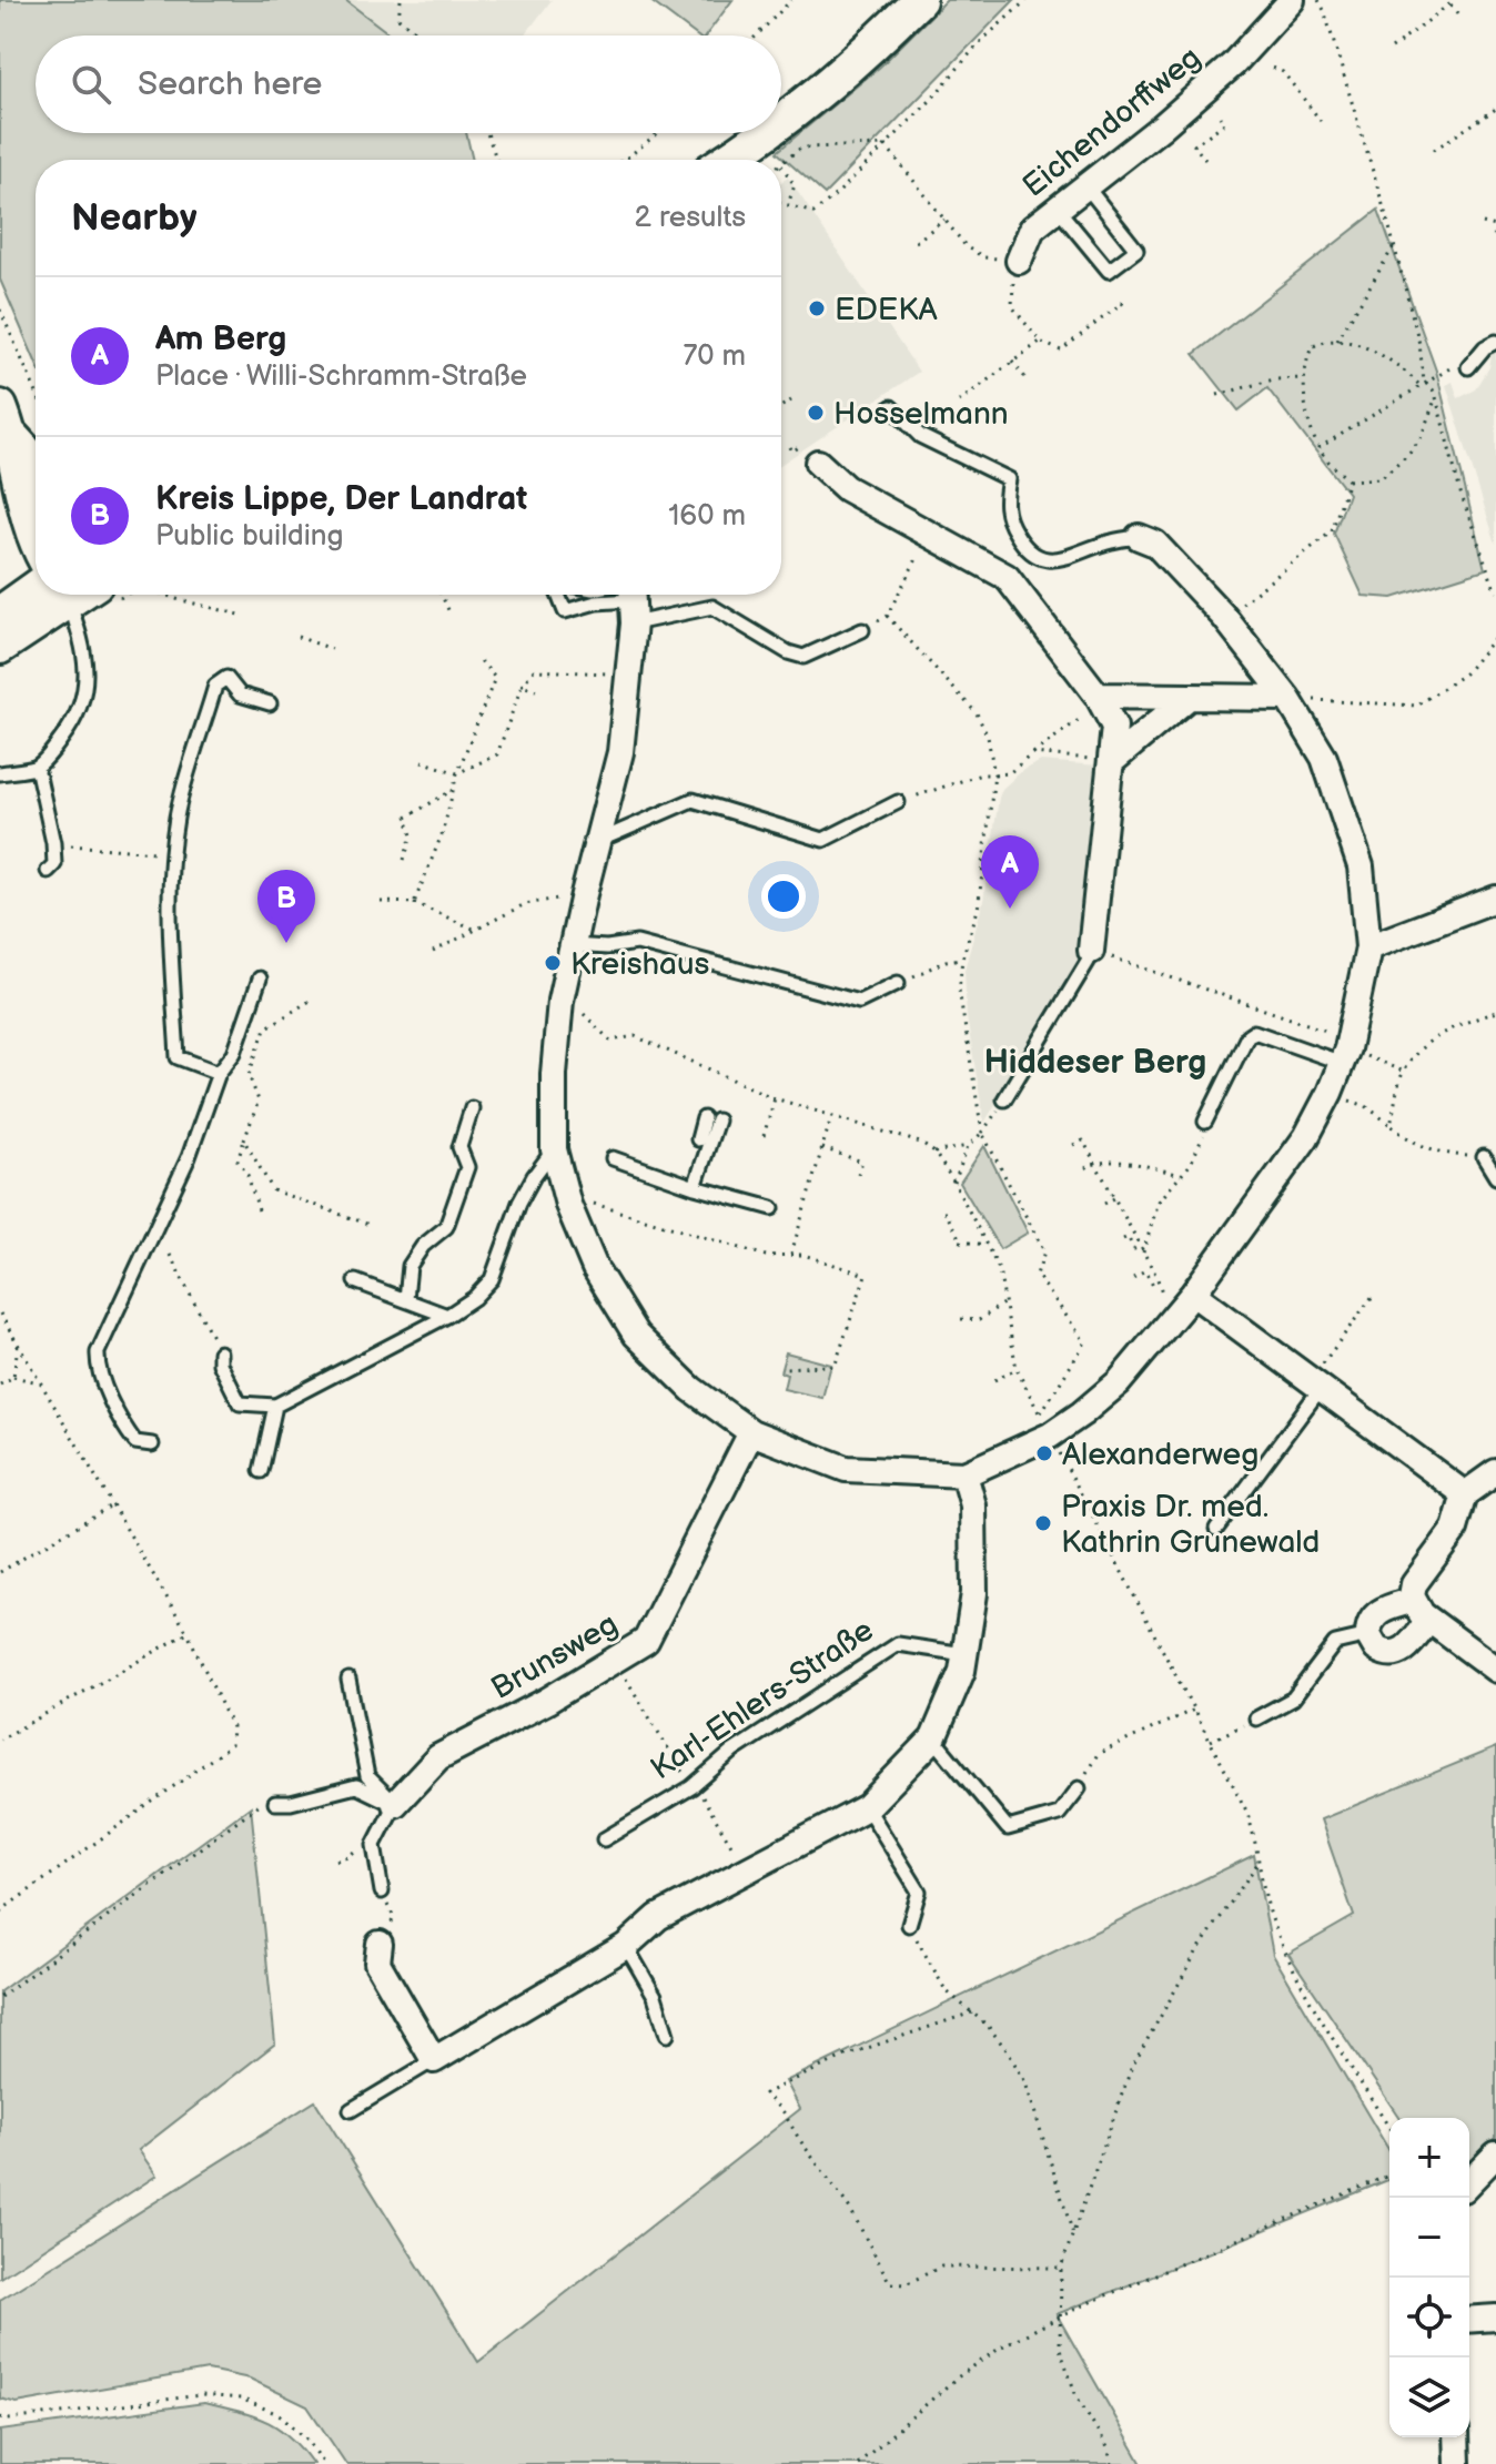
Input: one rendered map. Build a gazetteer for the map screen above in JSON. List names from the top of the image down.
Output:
{
  "streets": {
    "street": ["Eichendorffweg", "Brunsweg"],
    "lane": ["Karl-Ehlers-Straße"]
  },
  "districts": ["Hiddeser Berg"],
  "places": [
    "EDEKA",
    "Hosselmann",
    "Kreishaus",
    "Alexanderweg",
    "Praxis Dr. med. Kathrin Grunewald"
  ],
  "page": {
    "search": "Search here",
    "heading": ["Nearby", "2 results"],
    "list": [
      {
        "mark": "A",
        "name": "Am Berg",
        "note": "Place · Willi-Schramm-Straße",
        "value": "70 m"
      },
      {
        "mark": "B",
        "name": "Kreis Lippe, Der Landrat",
        "note": "Public building",
        "value": "160 m"
      }
    ],
    "pins": ["A", "B"],
    "map_buttons": ["+", "−"]
  }
}
